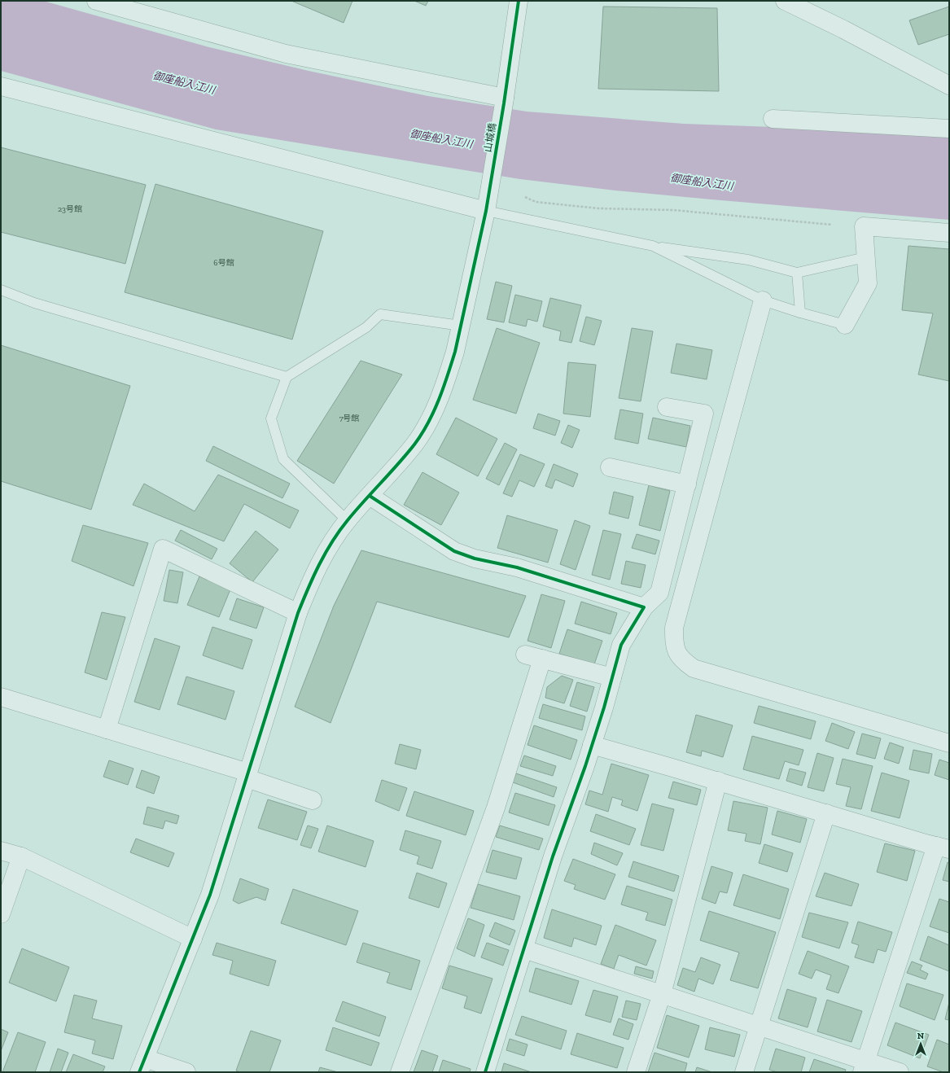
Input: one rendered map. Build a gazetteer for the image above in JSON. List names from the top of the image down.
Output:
{
  "streets": {
    "street": ["山城橋"]
  },
  "water": ["御座船入江川"],
  "house_numbers": ["23号館", "6号館", "7号館"],
  "north": "top"
}
